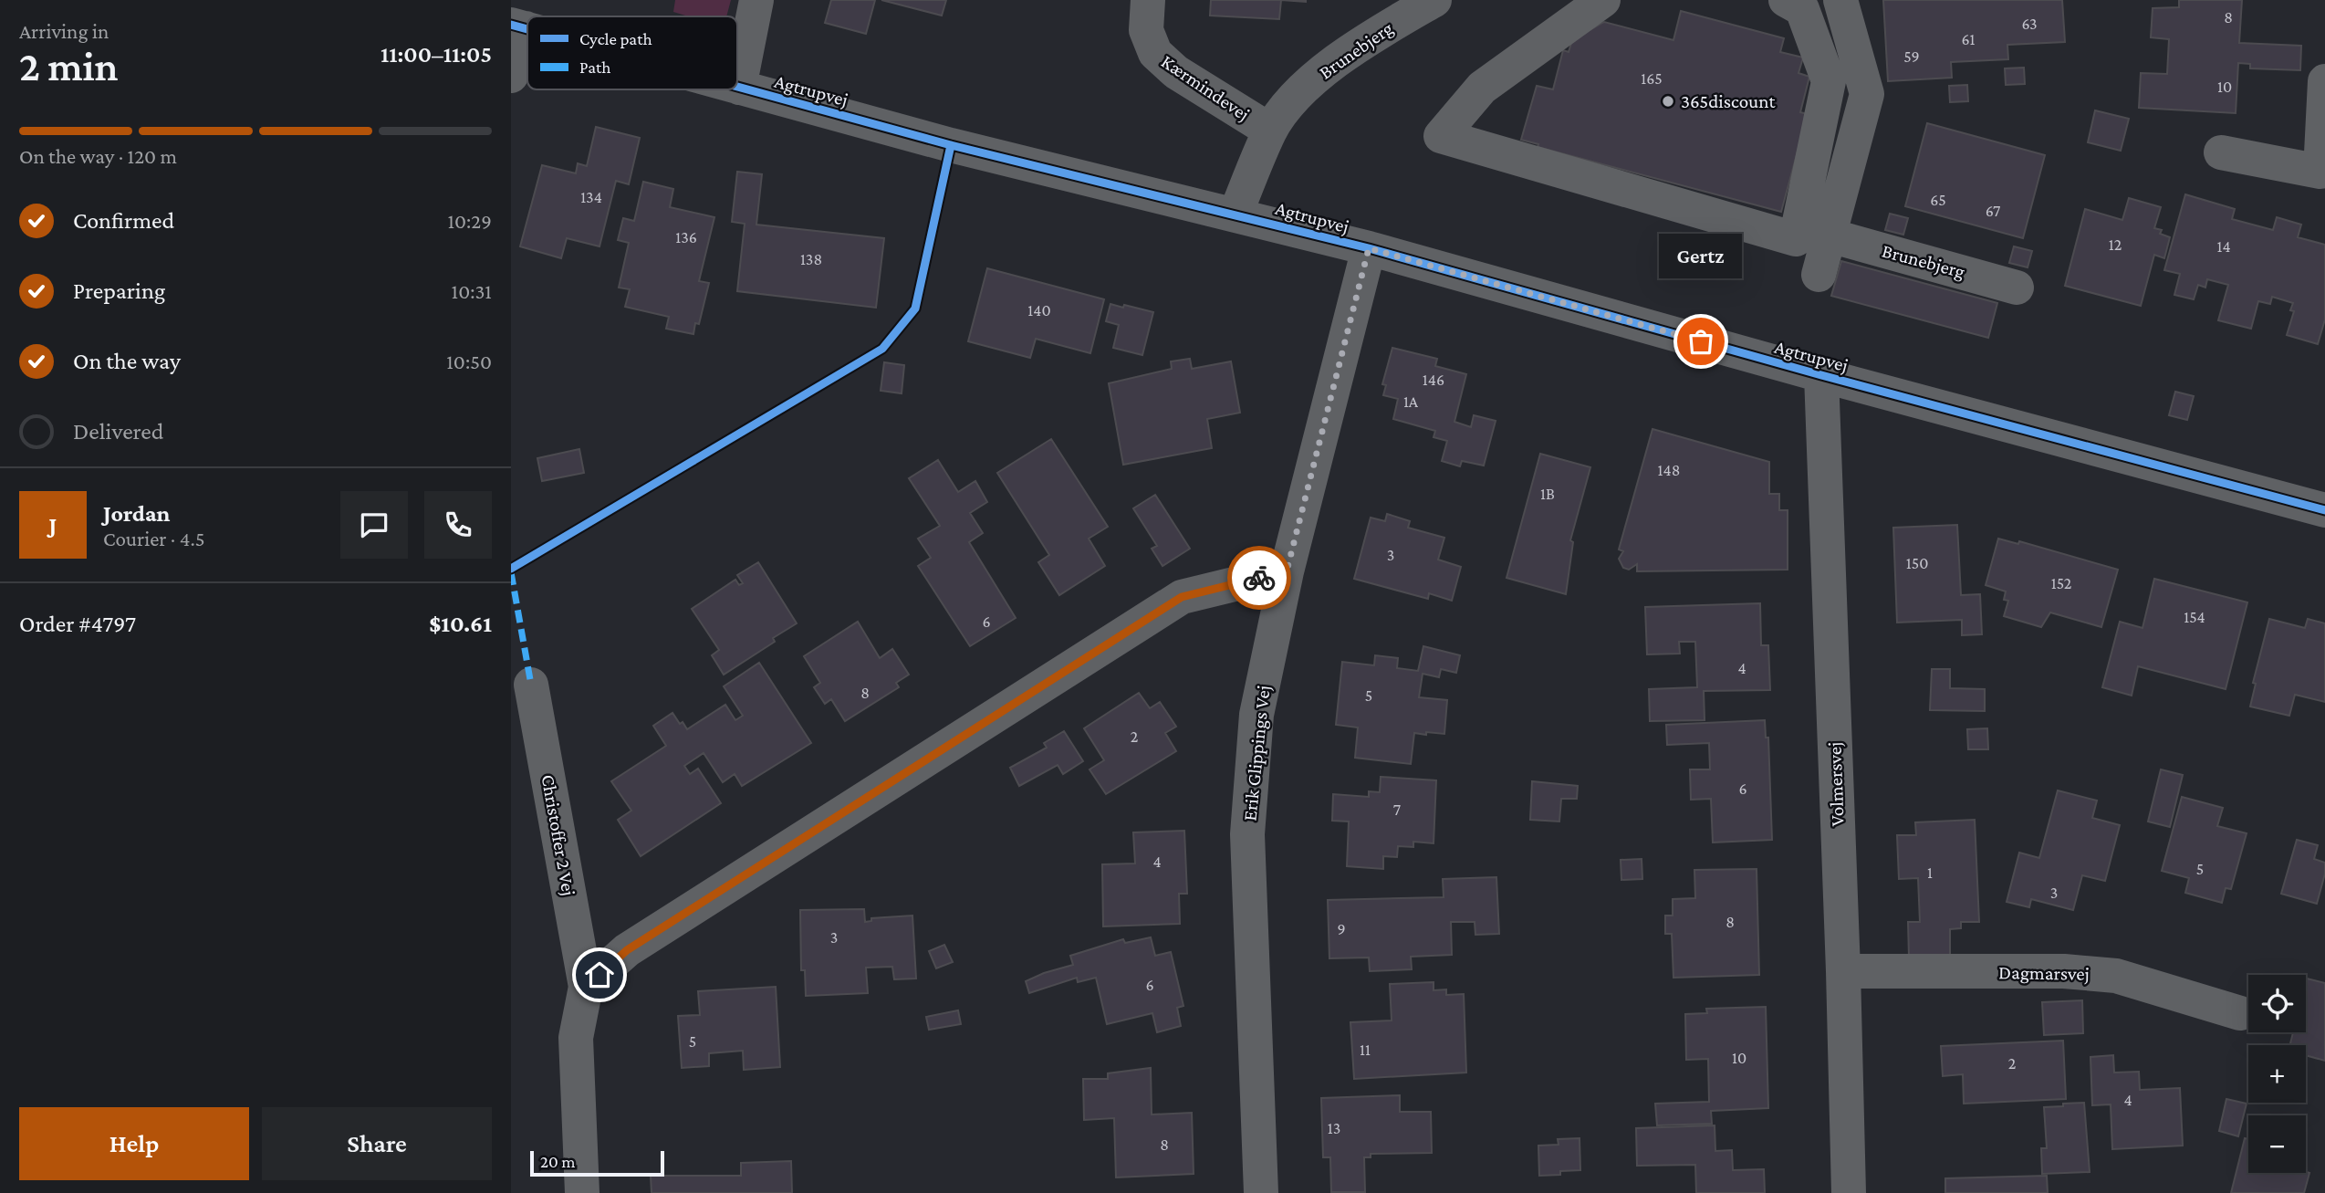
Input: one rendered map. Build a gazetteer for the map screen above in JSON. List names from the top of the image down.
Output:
{
  "streets": {
    "street": [
      "Brunebjerg",
      "Kærmindevej",
      "Agtrupvej",
      "Erik Glippings Vej",
      "Volmersvej",
      "Christoffer 2 Vej",
      "Dagmarsvej"
    ]
  },
  "crossings": [
    ["Brunebjerg", "Kærmindevej"],
    ["Brunebjerg", "Agtrupvej"],
    ["Agtrupvej", "Erik Glippings Vej"],
    ["Agtrupvej", "Volmersvej"],
    ["Volmersvej", "Dagmarsvej"]
  ],
  "places": ["365discount", "Gertz"],
  "house_numbers": [
    "8",
    "63",
    "61",
    "59",
    "165",
    "10",
    "134",
    "65",
    "67",
    "136",
    "12",
    "14",
    "138",
    "140",
    "146",
    "1A",
    "148",
    "1B",
    "3",
    "150",
    "152",
    "154",
    "6",
    "4",
    "8",
    "5",
    "2",
    "6",
    "7",
    "4",
    "5",
    "1",
    "3",
    "8",
    "9",
    "3",
    "6",
    "5",
    "11",
    "10",
    "2",
    "4",
    "13",
    "8"
  ],
  "legend": ["Cycle path", "Path"],
  "scale_bar": "20 m",
  "page": {
    "heading": ["2 min", "Arriving in", "11:00–11:05"],
    "panel": [
      "Jordan",
      "Courier · 4.5",
      "Order #4797",
      "$10.61"
    ],
    "bar": "On the way · 120 m",
    "list": [
      ["Confirmed", "10:29"],
      ["Preparing", "10:31"],
      ["On the way", "10:50"],
      "Delivered"
    ],
    "bubble": "Gertz",
    "round": "J",
    "map_buttons": ["+", "−"],
    "buttons": ["Help", "Share"],
    "scale": "20 m"
  }
}
